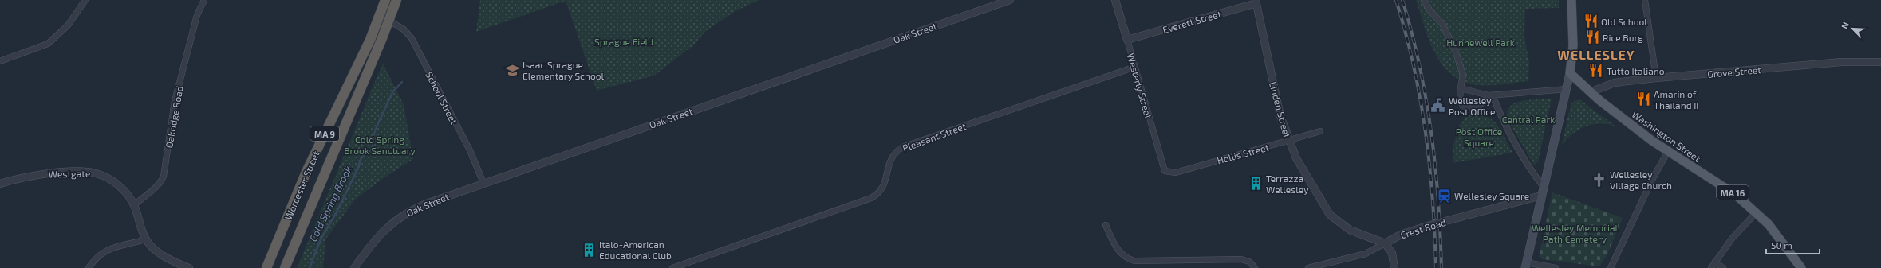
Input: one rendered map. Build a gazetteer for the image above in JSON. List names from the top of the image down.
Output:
{
  "streets": {
    "highway": ["MA 9", "Worcester Street"],
    "main road": ["Washington Street", "MA 16"],
    "street": [
      "Everett Street",
      "Oak Street",
      "Grove Street",
      "Westerly Street",
      "School Street",
      "Linden Street",
      "Oakridge Road",
      "Pleasant Street",
      "Hollis Street",
      "Westgate",
      "Crest Road"
    ]
  },
  "crossings": [
    ["Everett Street", "Westerly Street"],
    ["Everett Street", "Linden Street"],
    ["Oak Street", "School Street"],
    ["Grove Street", "Washington Street"],
    ["Westerly Street", "Pleasant Street"],
    ["Westerly Street", "Hollis Street"],
    ["School Street", "Worcester Street"],
    ["Linden Street", "Hollis Street"],
    ["Linden Street", "Crest Road"],
    ["Oakridge Road", "Westgate"]
  ],
  "districts": ["WELLESLEY"],
  "water": ["Cold Spring Brook"],
  "parks": [
    "Sprague Field",
    "Hunnewell Park",
    "Central Park",
    "Post Office Square",
    "Cold Spring Brook Sanctuary",
    "Wellesley Memorial Path Cemetery"
  ],
  "places": {
    "restaurant": [
      "Old School",
      "Rice Burg",
      "Tutto Italiano",
      "Amarin of Thailand II"
    ],
    "school or university": ["Isaac Sprague Elementary School"],
    "public building": ["Wellesley Post Office"],
    "church": ["Wellesley Village Church"],
    "building": ["Terrazza Wellesley", "Italo-American Educational Club"],
    "station": ["Wellesley Square"]
  },
  "scale_bar": "50 m",
  "north": "top left"
}
